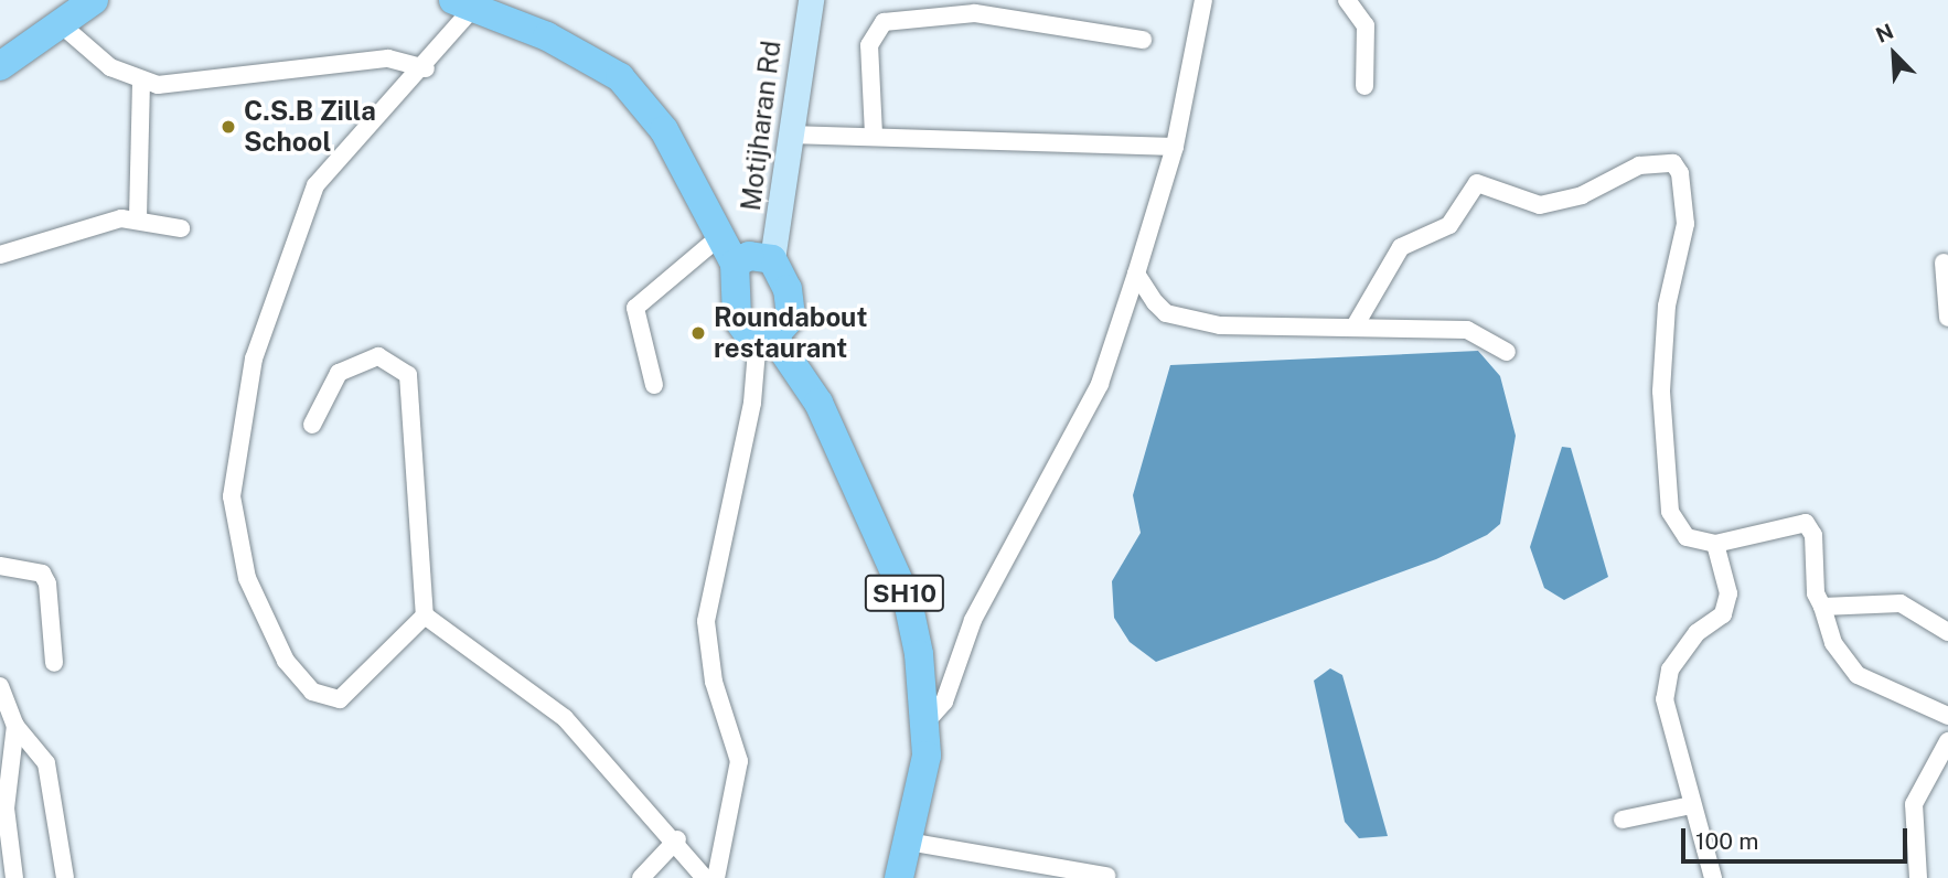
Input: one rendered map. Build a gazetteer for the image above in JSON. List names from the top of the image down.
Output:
{
  "streets": {
    "main road": ["Motijharan Rd", "SH10"]
  },
  "places": ["C.S.B Zilla School", "Roundabout restaurant"],
  "scale_bar": "100 m",
  "north": "top left"
}
